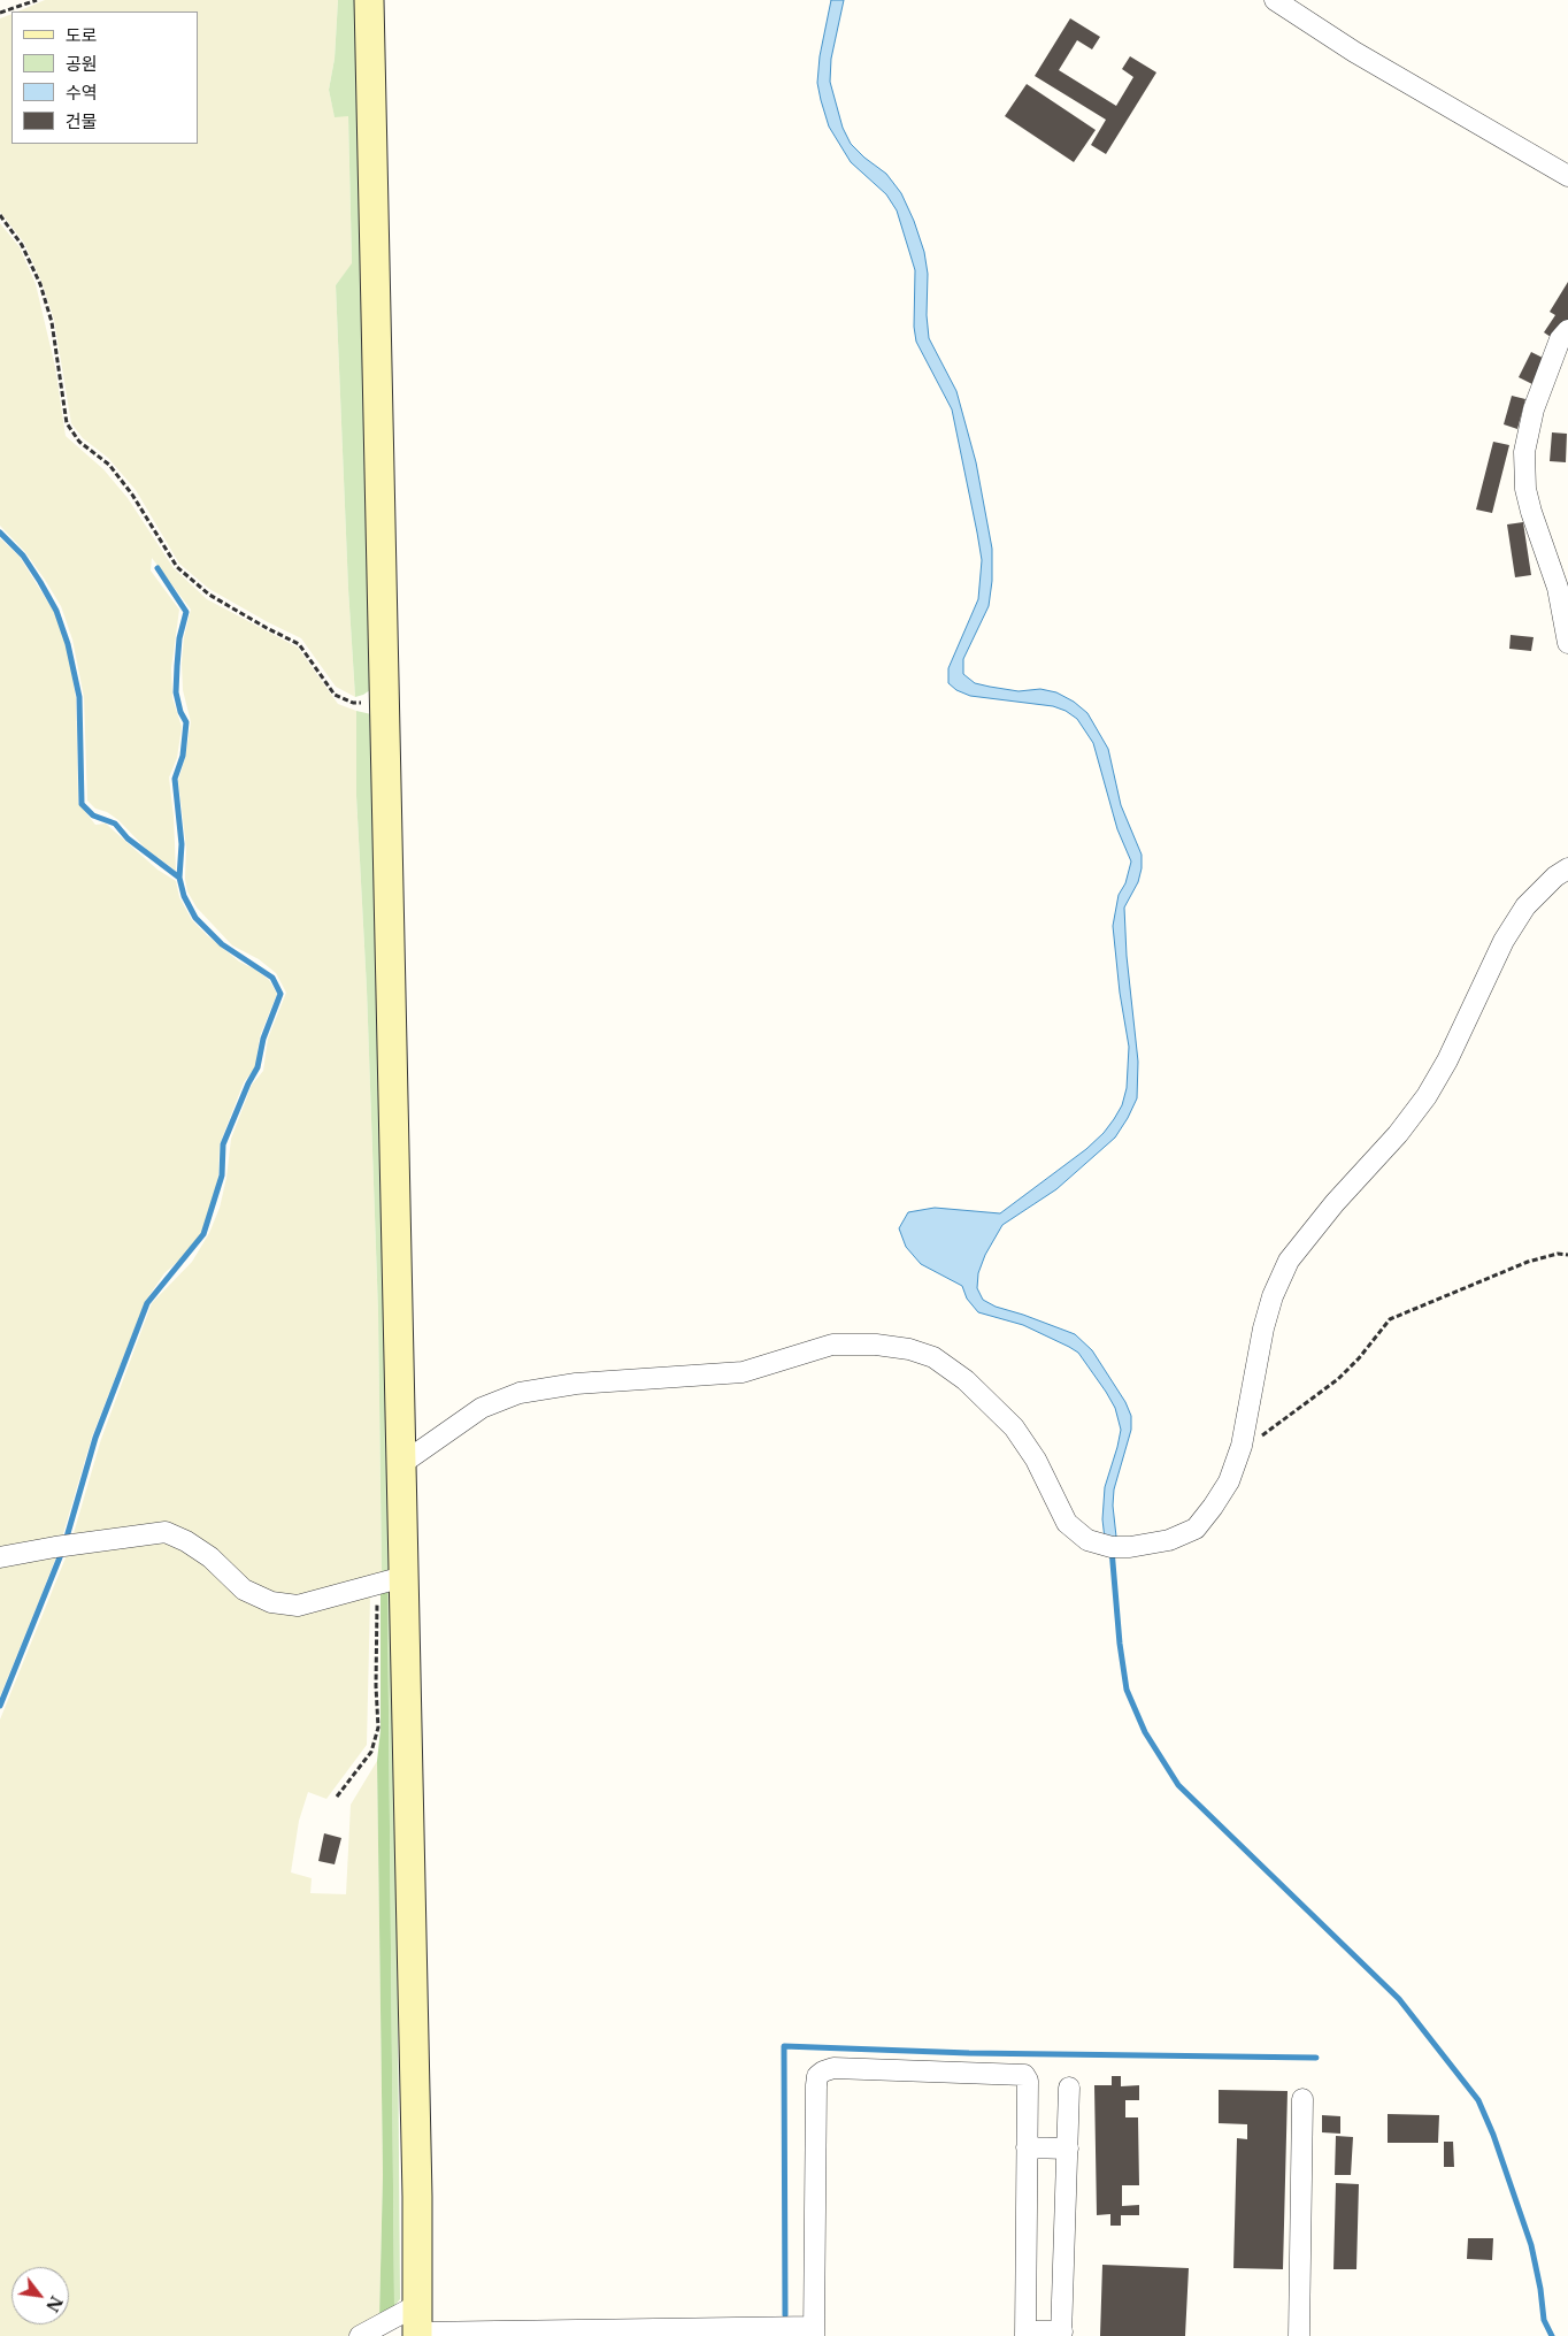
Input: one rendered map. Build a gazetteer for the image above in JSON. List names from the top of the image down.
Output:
{
  "legend": [
    "도로",
    "공원",
    "수역",
    "건물"
  ],
  "north": "bottom right"
}
